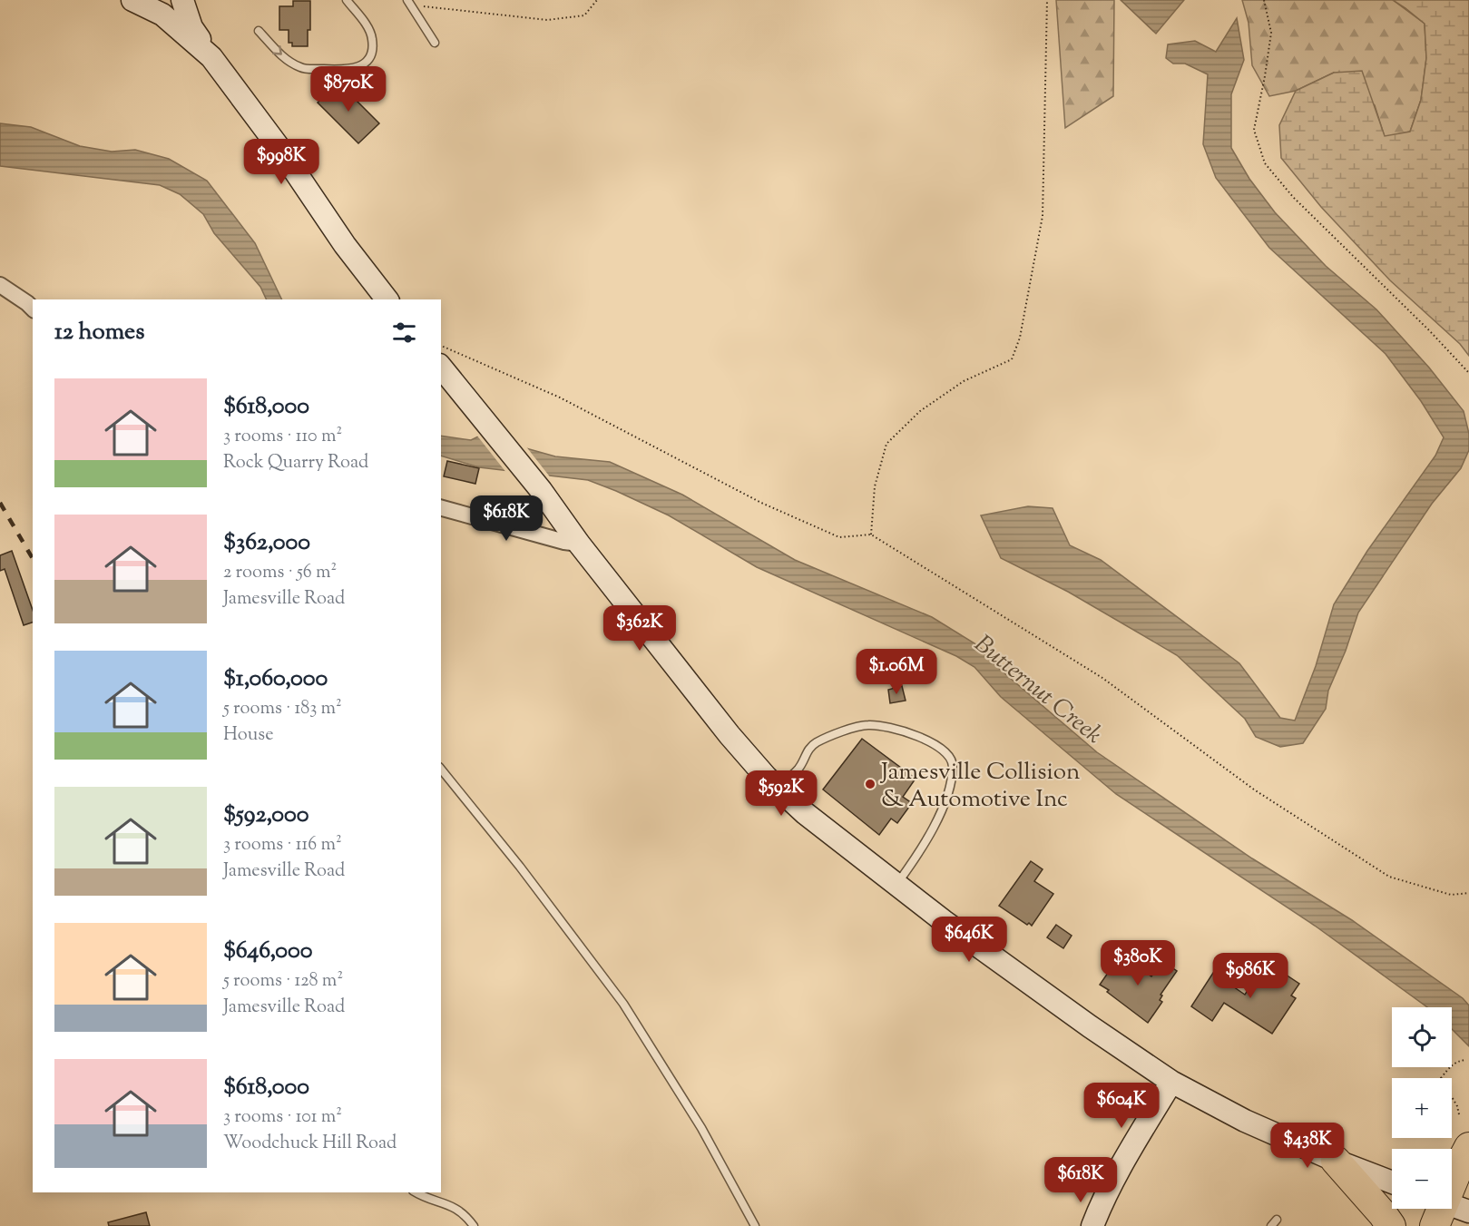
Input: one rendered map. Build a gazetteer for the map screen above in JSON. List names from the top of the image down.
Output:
{
  "water": ["Butternut Creek"],
  "places": ["Jamesville Collision & Automotive Inc"],
  "page": {
    "price": [
      "$870K",
      "$998K",
      "$618K",
      "$362K",
      "$1.06M",
      "$592K",
      "$646K",
      "$380K",
      "$986K",
      "$604K",
      "$438K",
      "$618K"
    ],
    "heading": "12 homes",
    "list": [
      {
        "name": "$618,000",
        "note": "3 rooms · 110 m² · Rock Quarry Road"
      },
      {
        "name": "$362,000",
        "note": "2 rooms · 56 m² · Jamesville Road"
      },
      {
        "name": "$1,060,000",
        "note": "5 rooms · 183 m² · House"
      },
      {
        "name": "$592,000",
        "note": "3 rooms · 116 m² · Jamesville Road"
      },
      {
        "name": "$646,000",
        "note": "5 rooms · 128 m² · Jamesville Road"
      },
      {
        "name": "$618,000",
        "note": "3 rooms · 101 m² · Woodchuck Hill Road"
      }
    ],
    "map_buttons": ["+", "−"]
  }
}
